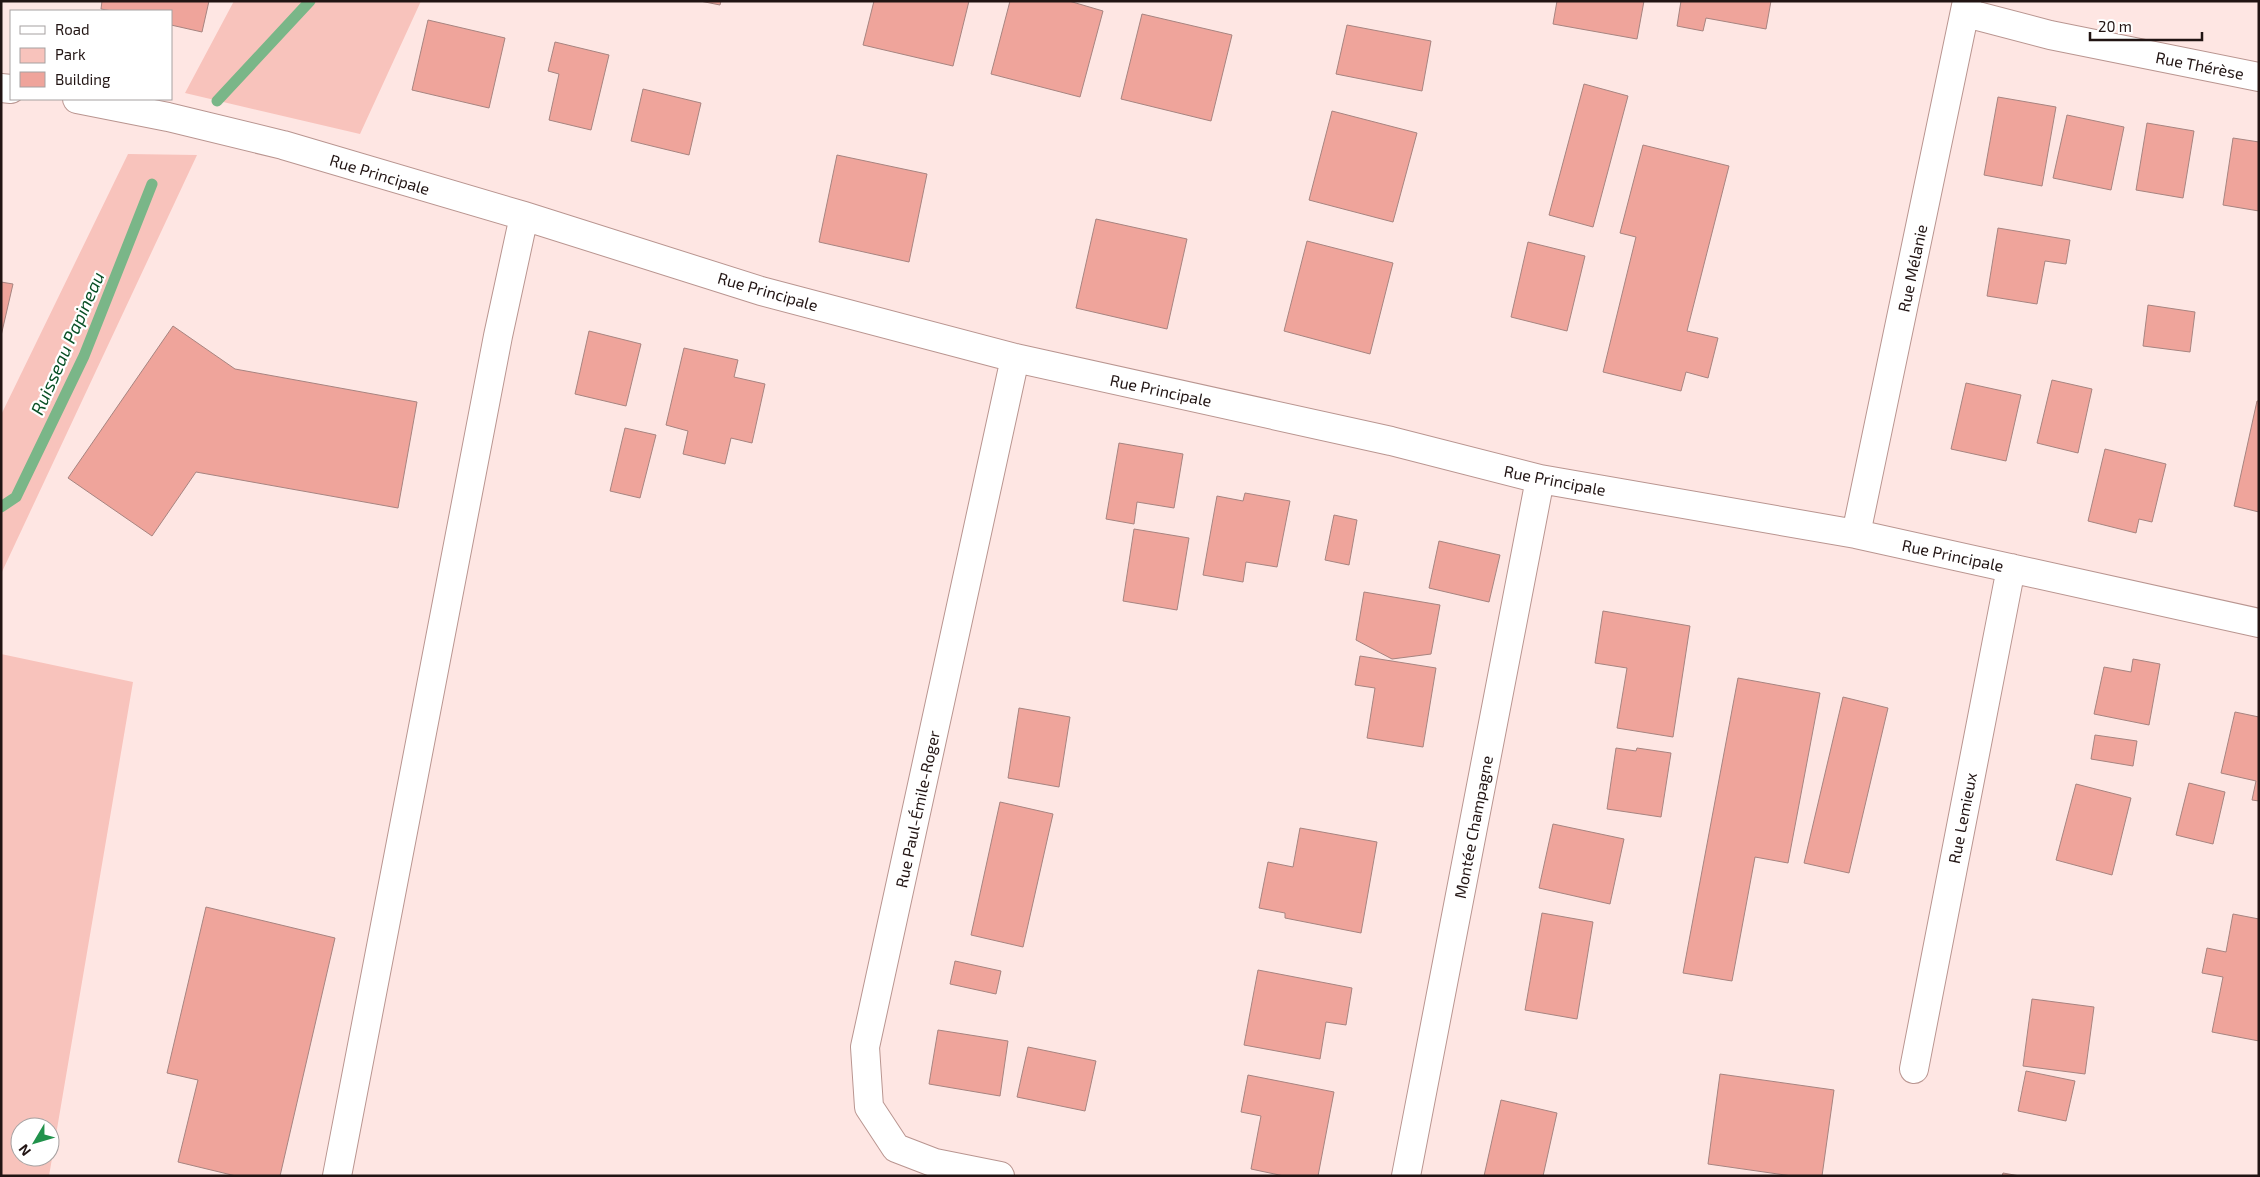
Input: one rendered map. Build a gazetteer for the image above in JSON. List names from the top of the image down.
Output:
{
  "streets": {
    "street": [
      "Rue Thérèse",
      "Rue Principale",
      "Rue Mélanie",
      "Rue Paul-Émile-Roger",
      "Rue Lemieux",
      "Montée Champagne"
    ]
  },
  "crossings": [
    ["Rue Thérèse", "Rue Mélanie"],
    ["Rue Principale", "Rue Mélanie"],
    ["Rue Principale", "Rue Paul-Émile-Roger"],
    ["Rue Principale", "Rue Lemieux"],
    ["Rue Principale", "Montée Champagne"]
  ],
  "water": ["Ruisseau Papineau"],
  "legend": ["Road", "Park", "Building"],
  "scale_bar": "20 m",
  "north": "bottom left"
}
